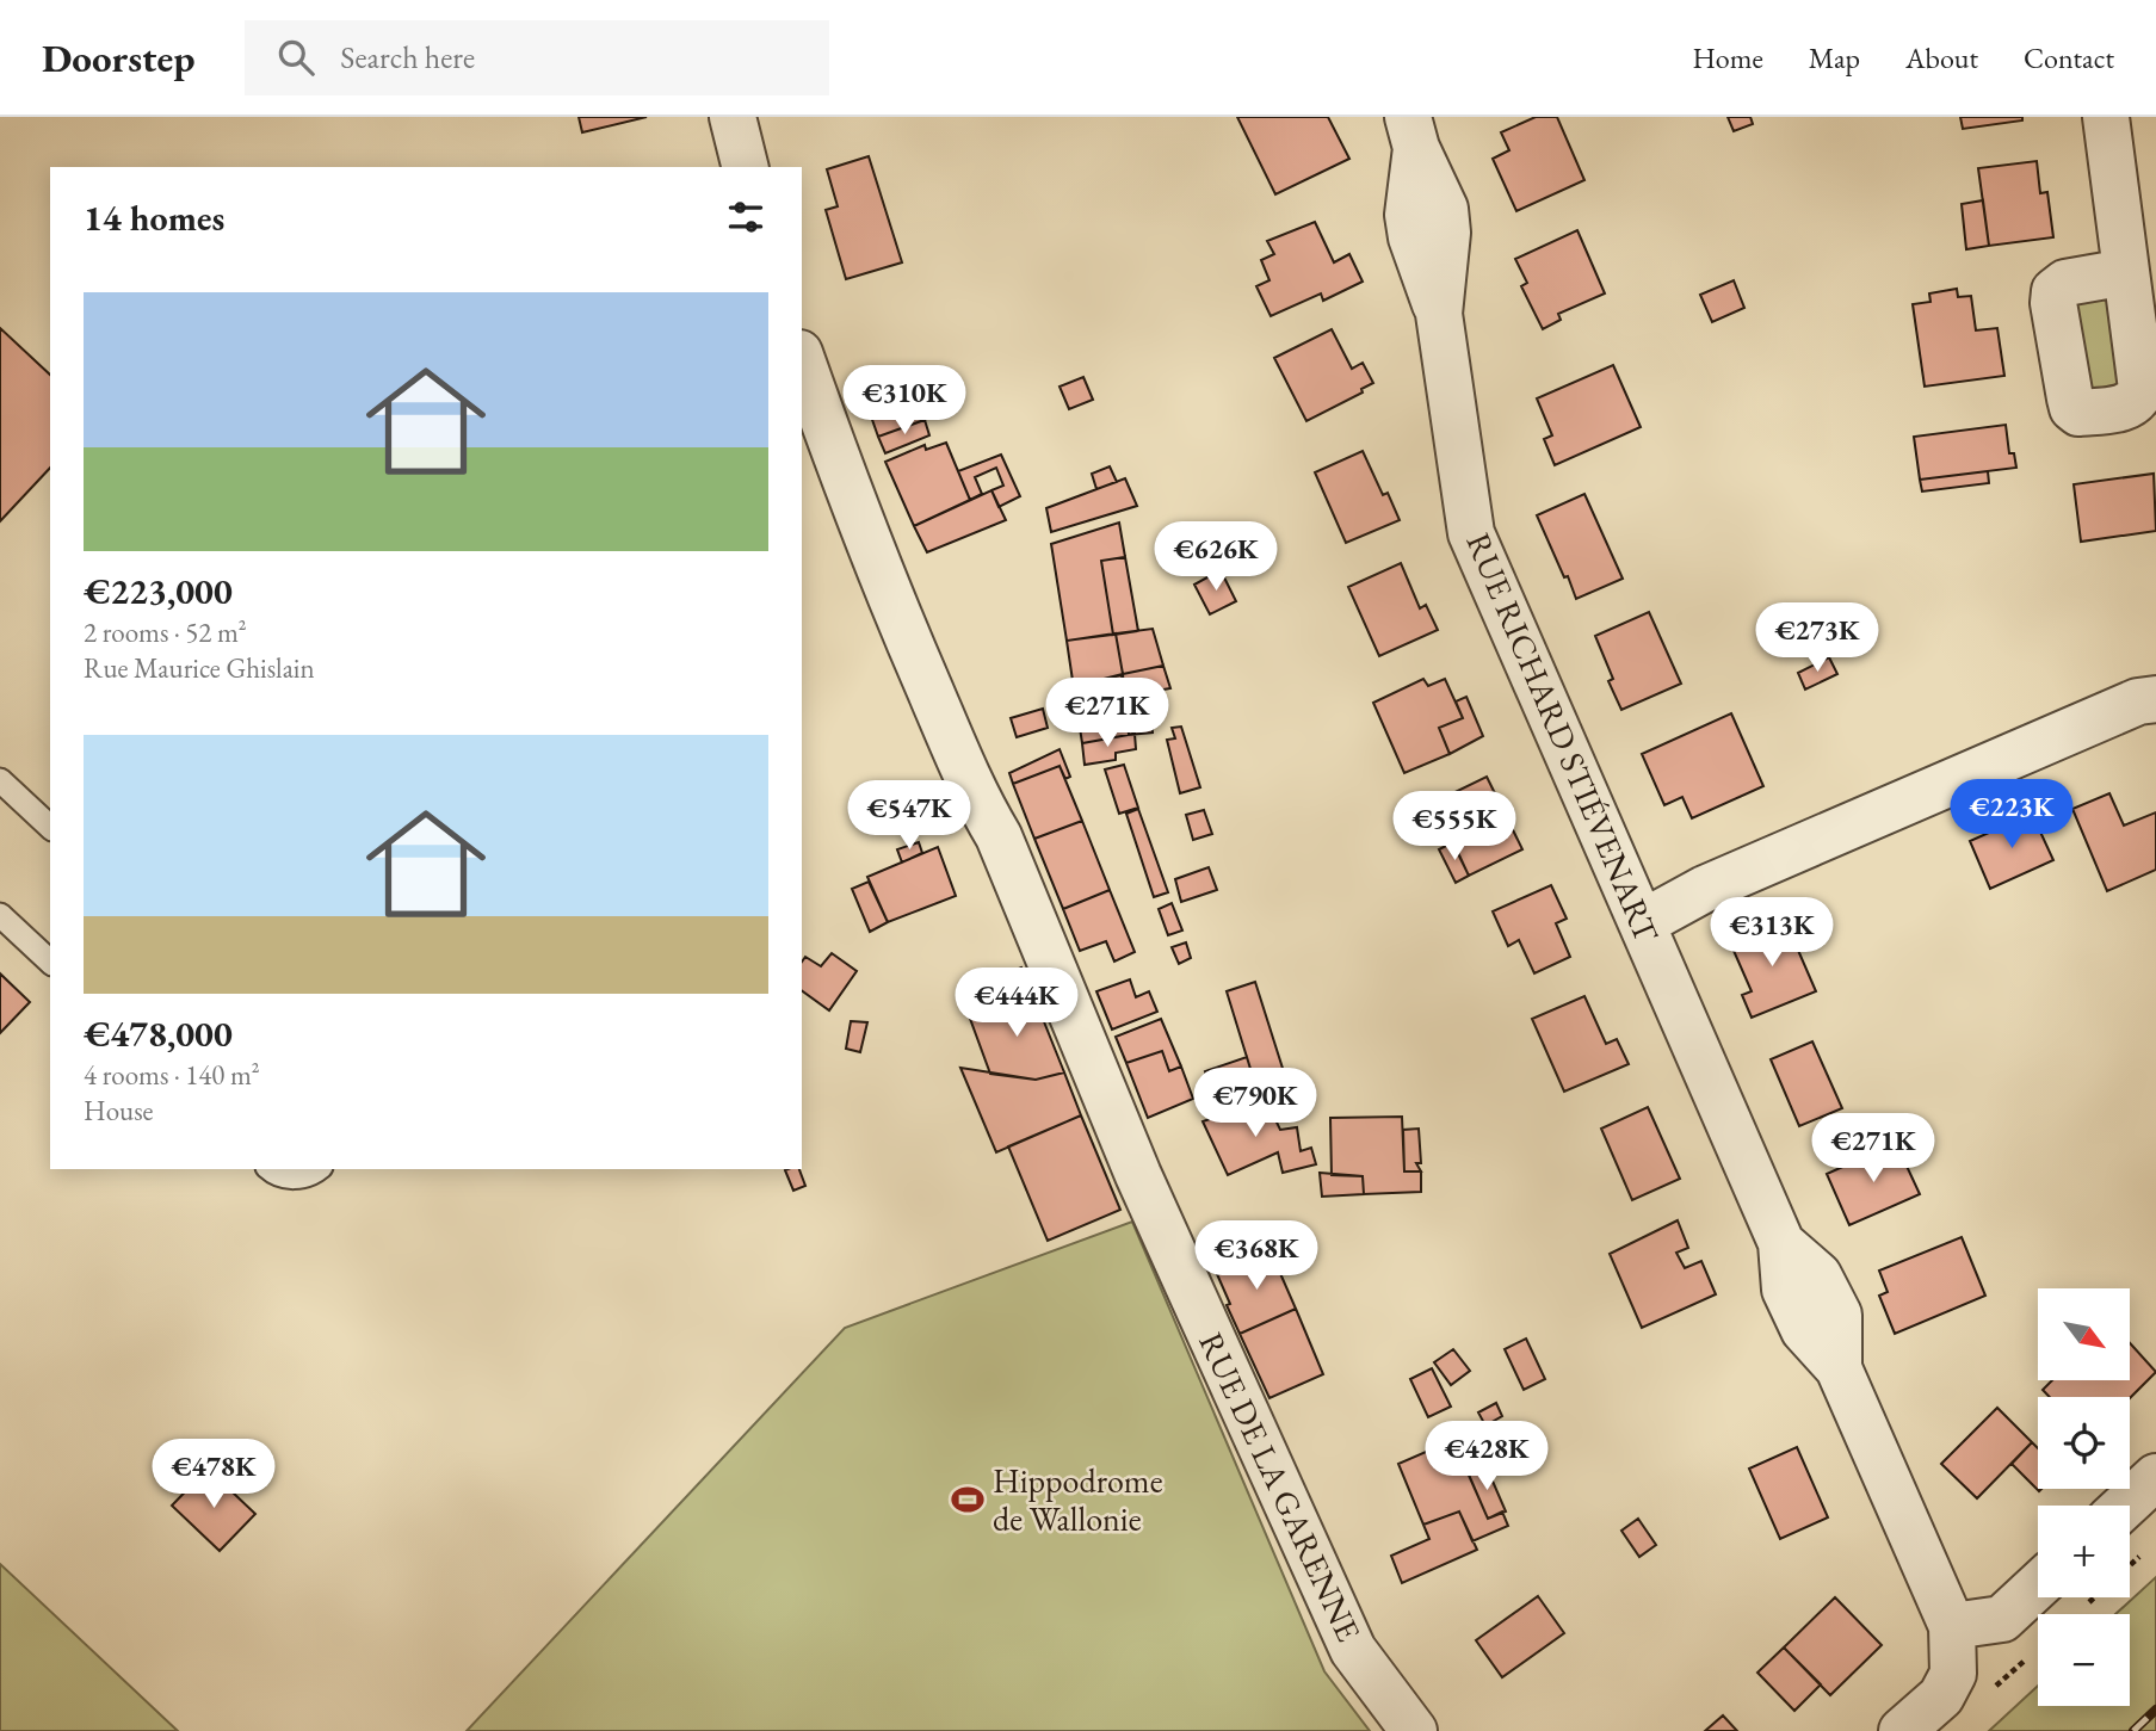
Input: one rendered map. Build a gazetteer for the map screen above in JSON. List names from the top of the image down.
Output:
{
  "streets": {
    "street": ["RUE RICHARD STIÉVENART", "RUE DE LA GARENNE"]
  },
  "places": {
    "sports": ["Hippodrome de Wallonie"]
  },
  "north": "bottom right",
  "page": {
    "header": "Doorstep",
    "search": "Search here",
    "nav": [
      "Home",
      "Map",
      "About",
      "Contact"
    ],
    "heading": "14 homes",
    "list": [
      {
        "name": "€223,000",
        "note": "2 rooms · 52 m² · Rue Maurice Ghislain"
      },
      {
        "name": "€478,000",
        "note": "4 rooms · 140 m² · House"
      }
    ],
    "price": [
      "€310K",
      "€626K",
      "€273K",
      "€271K",
      "€223K",
      "€547K",
      "€555K",
      "€313K",
      "€444K",
      "€790K",
      "€271K",
      "€368K",
      "€428K",
      "€478K"
    ],
    "map_buttons": ["+", "−"]
  }
}
